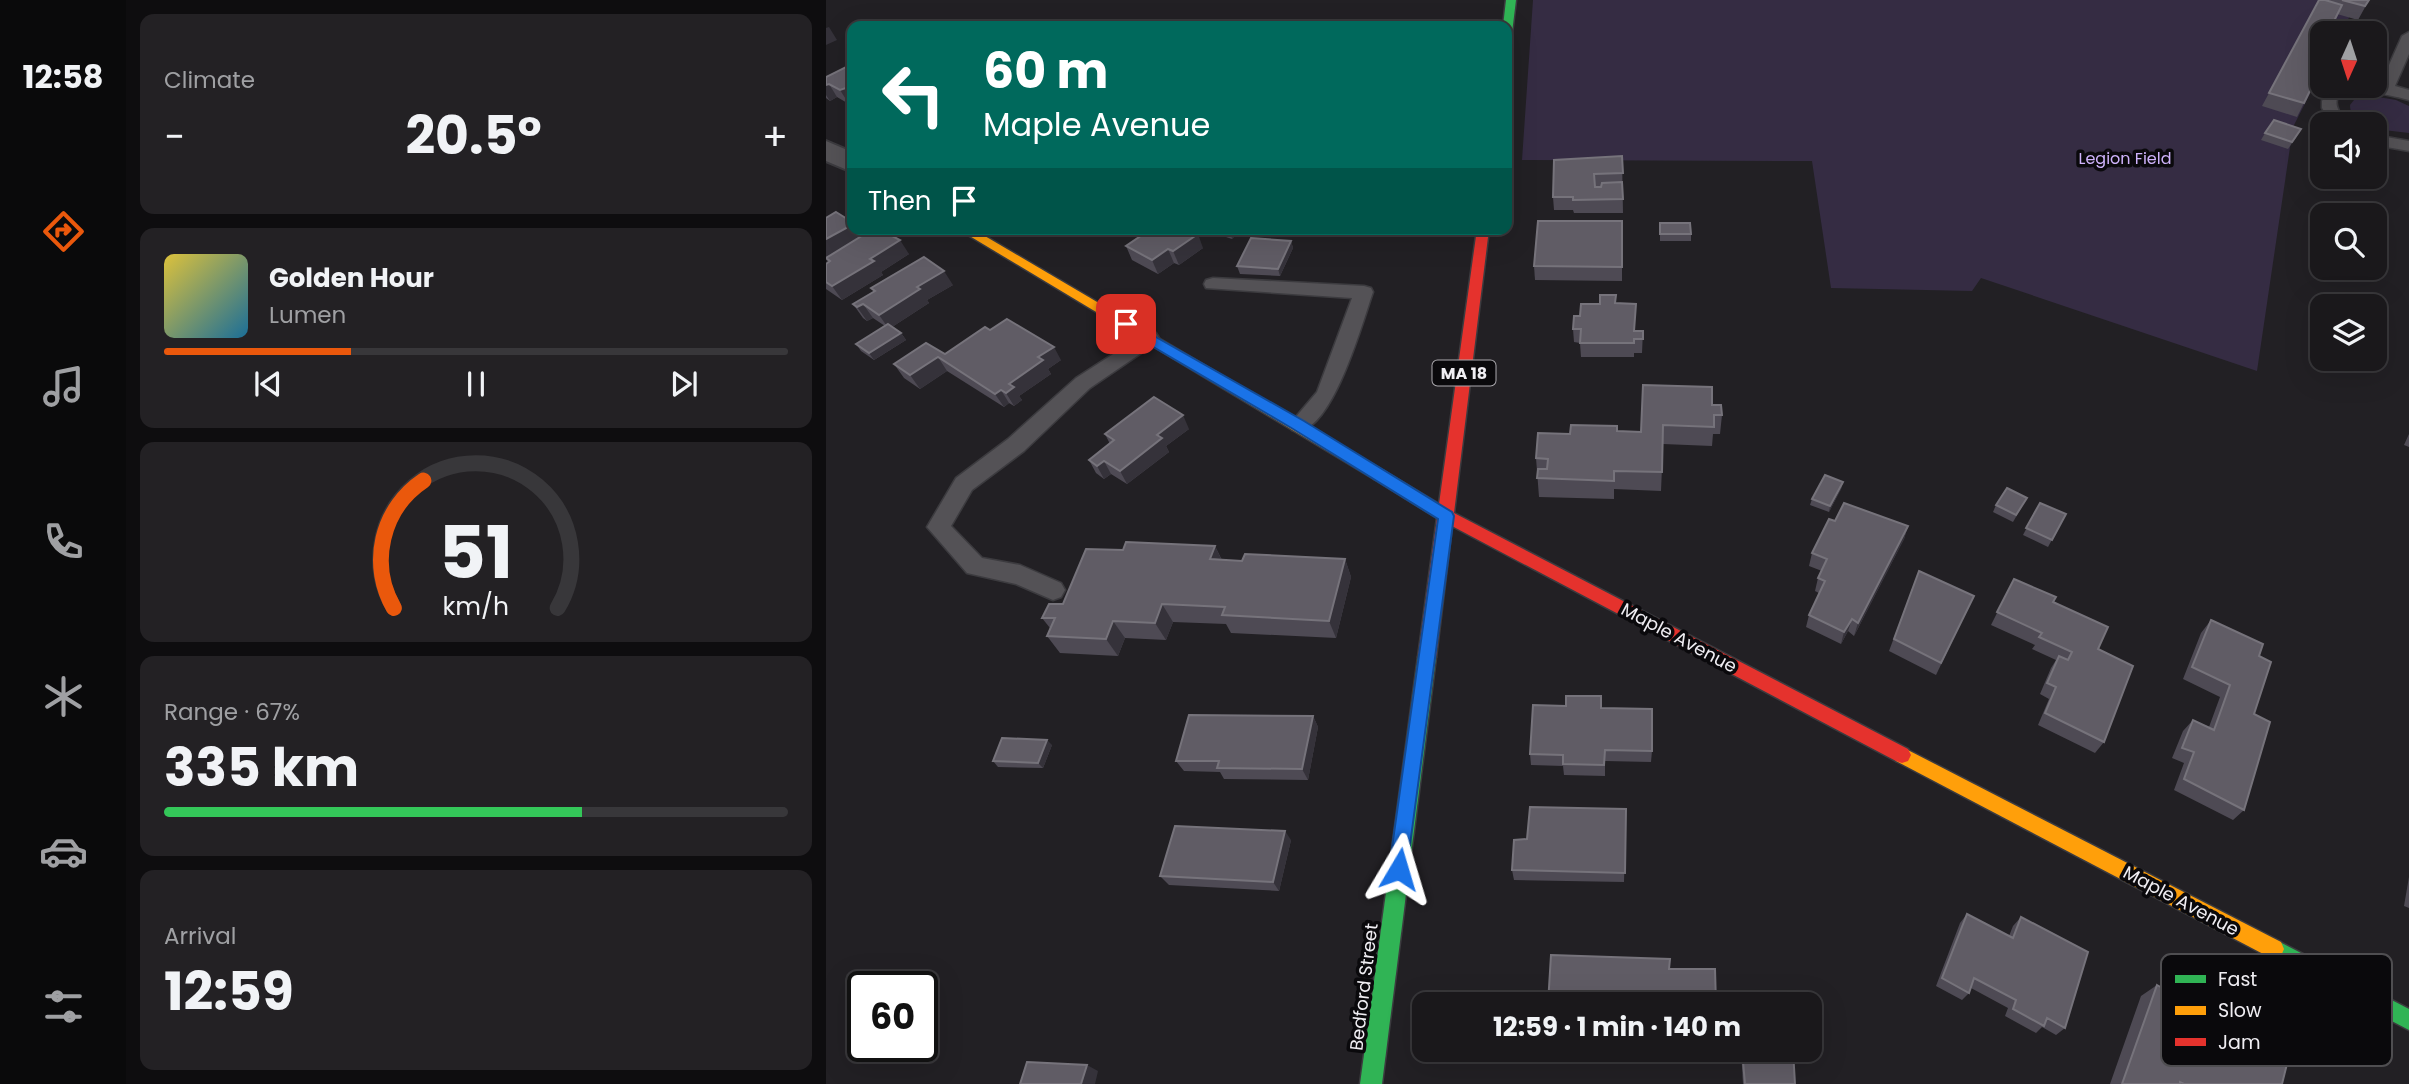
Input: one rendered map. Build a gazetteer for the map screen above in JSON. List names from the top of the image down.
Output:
{
  "streets": {
    "street": ["MA 18", "Maple Avenue", "Bedford Street"]
  },
  "crossings": [
    ["Maple Avenue", "Bedford Street"]
  ],
  "parks": ["Legion Field"],
  "legend": ["Fast", "Slow", "Jam"],
  "north": "bottom",
  "page": {
    "tabs": "12:58",
    "tile": [
      "Climate",
      ["Range · 67%", "335 km"],
      ["Arrival", "12:59"]
    ],
    "turn": ["60 m", "Maple Avenue"],
    "heat": ["−", "20.5°", "+"],
    "then": "Then",
    "song": ["Golden Hour", "Lumen"],
    "limit": "60",
    "trip": "12:59 · 1 min · 140 m",
    "gauge": ["51", "km/h"]
  }
}
